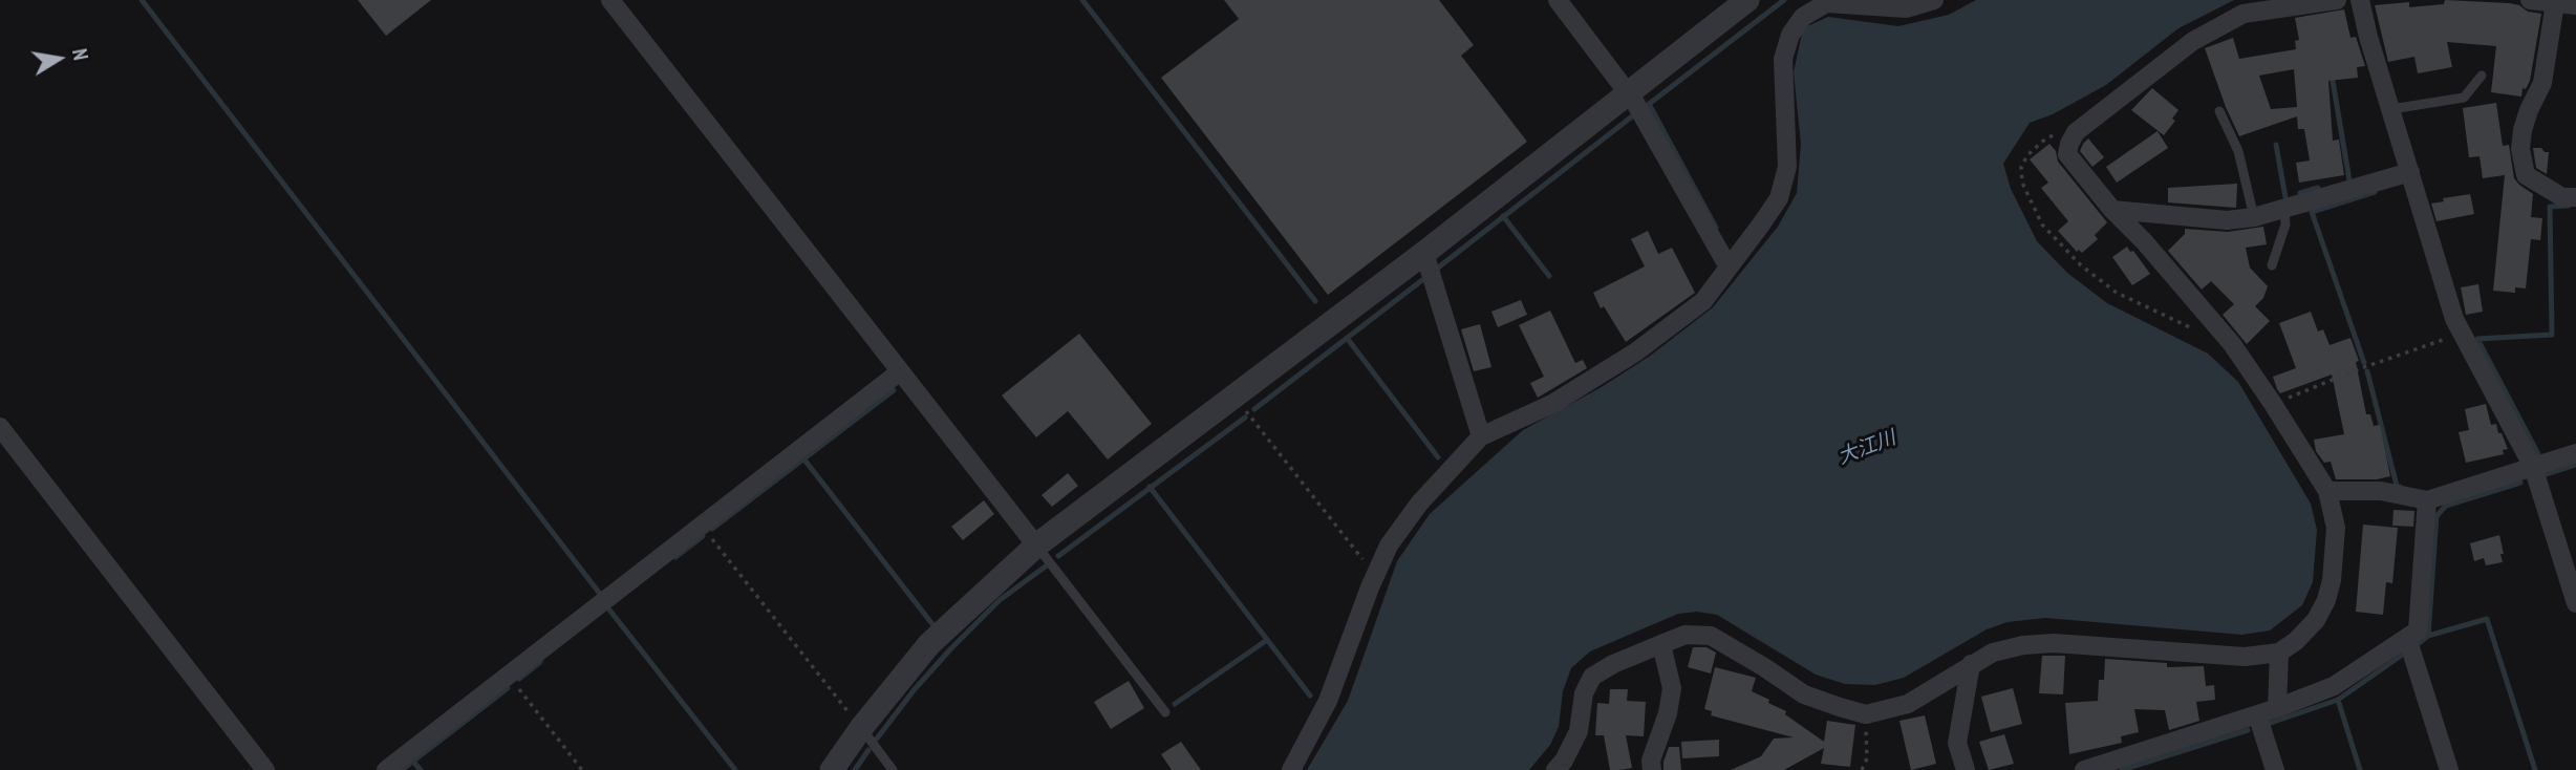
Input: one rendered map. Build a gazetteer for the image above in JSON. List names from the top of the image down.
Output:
{
  "water": ["大江川"],
  "north": "right"
}
